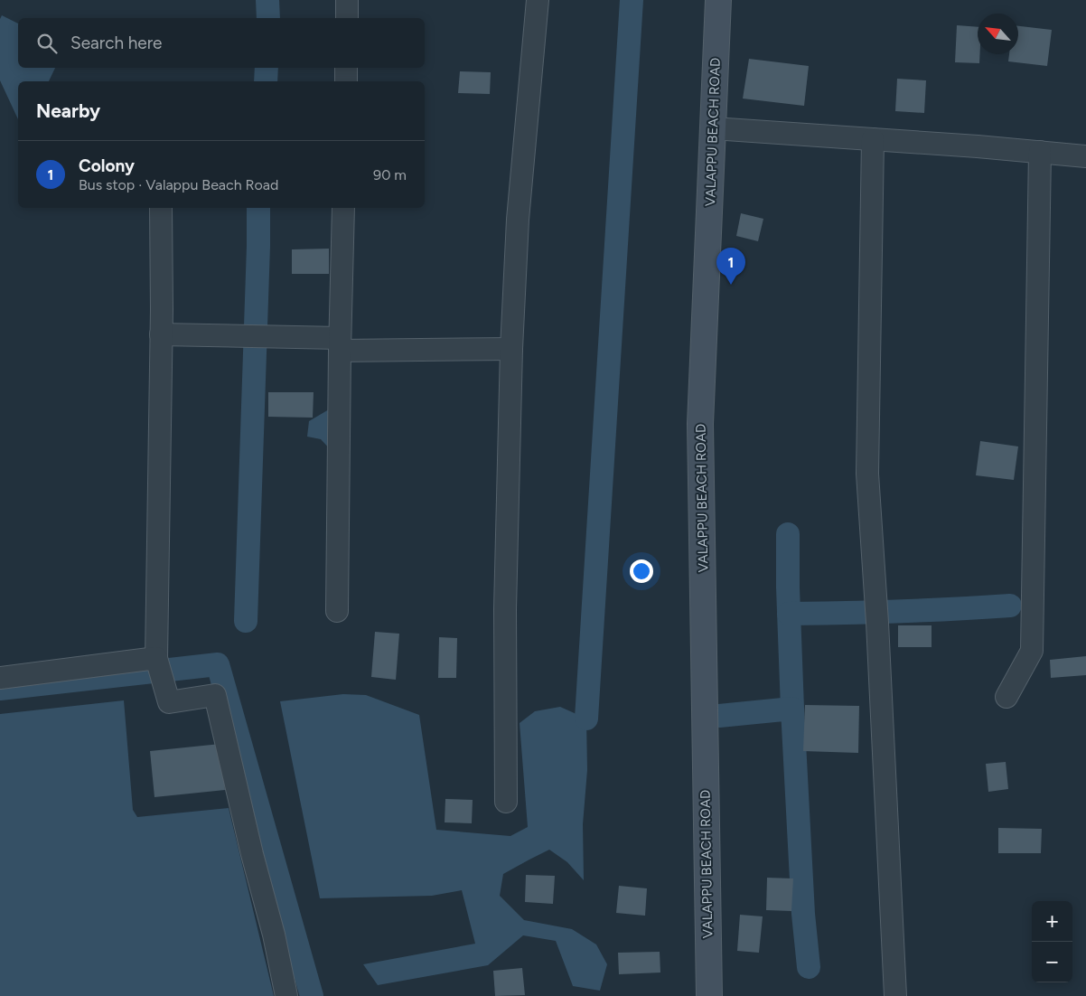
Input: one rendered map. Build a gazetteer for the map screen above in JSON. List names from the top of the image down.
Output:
{
  "streets": {
    "main road": ["VALAPPU BEACH ROAD"]
  },
  "north": "top left",
  "page": {
    "search": "Search here",
    "heading": "Nearby",
    "list": [
      {
        "mark": "1",
        "name": "Colony",
        "note": "Bus stop · Valappu Beach Road",
        "value": "90 m"
      }
    ],
    "pins": "1",
    "map_buttons": ["+", "−"]
  }
}
